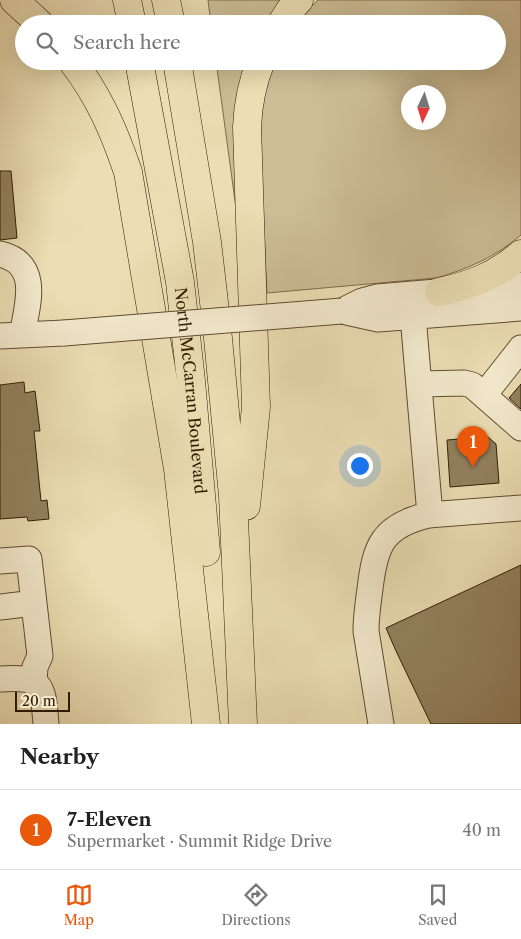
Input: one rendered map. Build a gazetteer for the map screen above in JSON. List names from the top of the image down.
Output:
{
  "streets": {
    "main road": ["North McCarran Boulevard"]
  },
  "scale_bar": "20 m",
  "north": "bottom",
  "page": {
    "search": "Search here",
    "pins": "1",
    "scale": "20 m",
    "heading": "Nearby",
    "list": [
      {
        "mark": "1",
        "name": "7-Eleven",
        "note": "Supermarket · Summit Ridge Drive",
        "value": "40 m"
      }
    ],
    "nav": ["Map", "Directions", "Saved"]
  }
}
